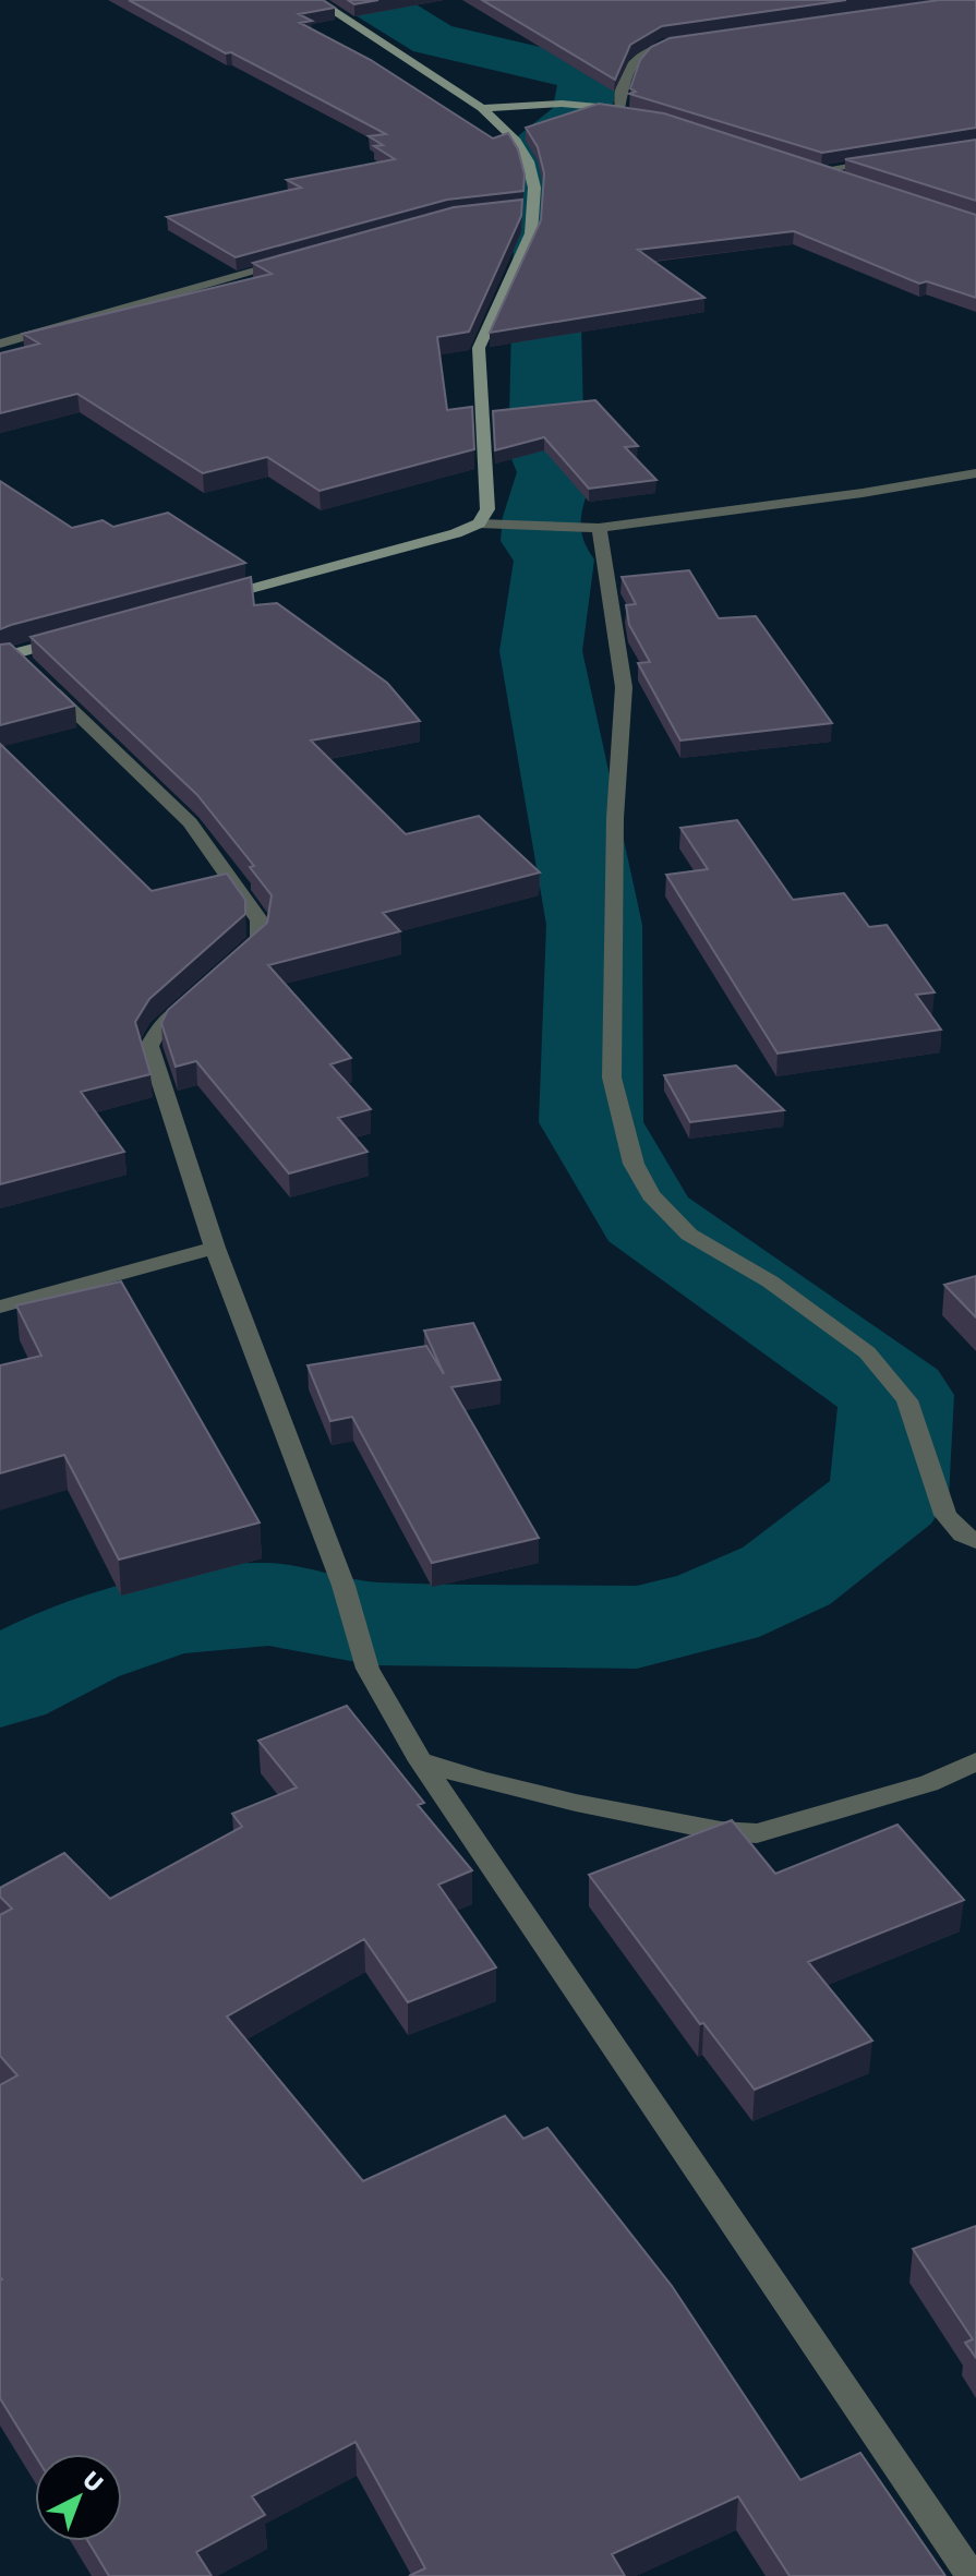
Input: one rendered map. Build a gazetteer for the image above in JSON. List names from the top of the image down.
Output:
{
  "north": "top right"
}
